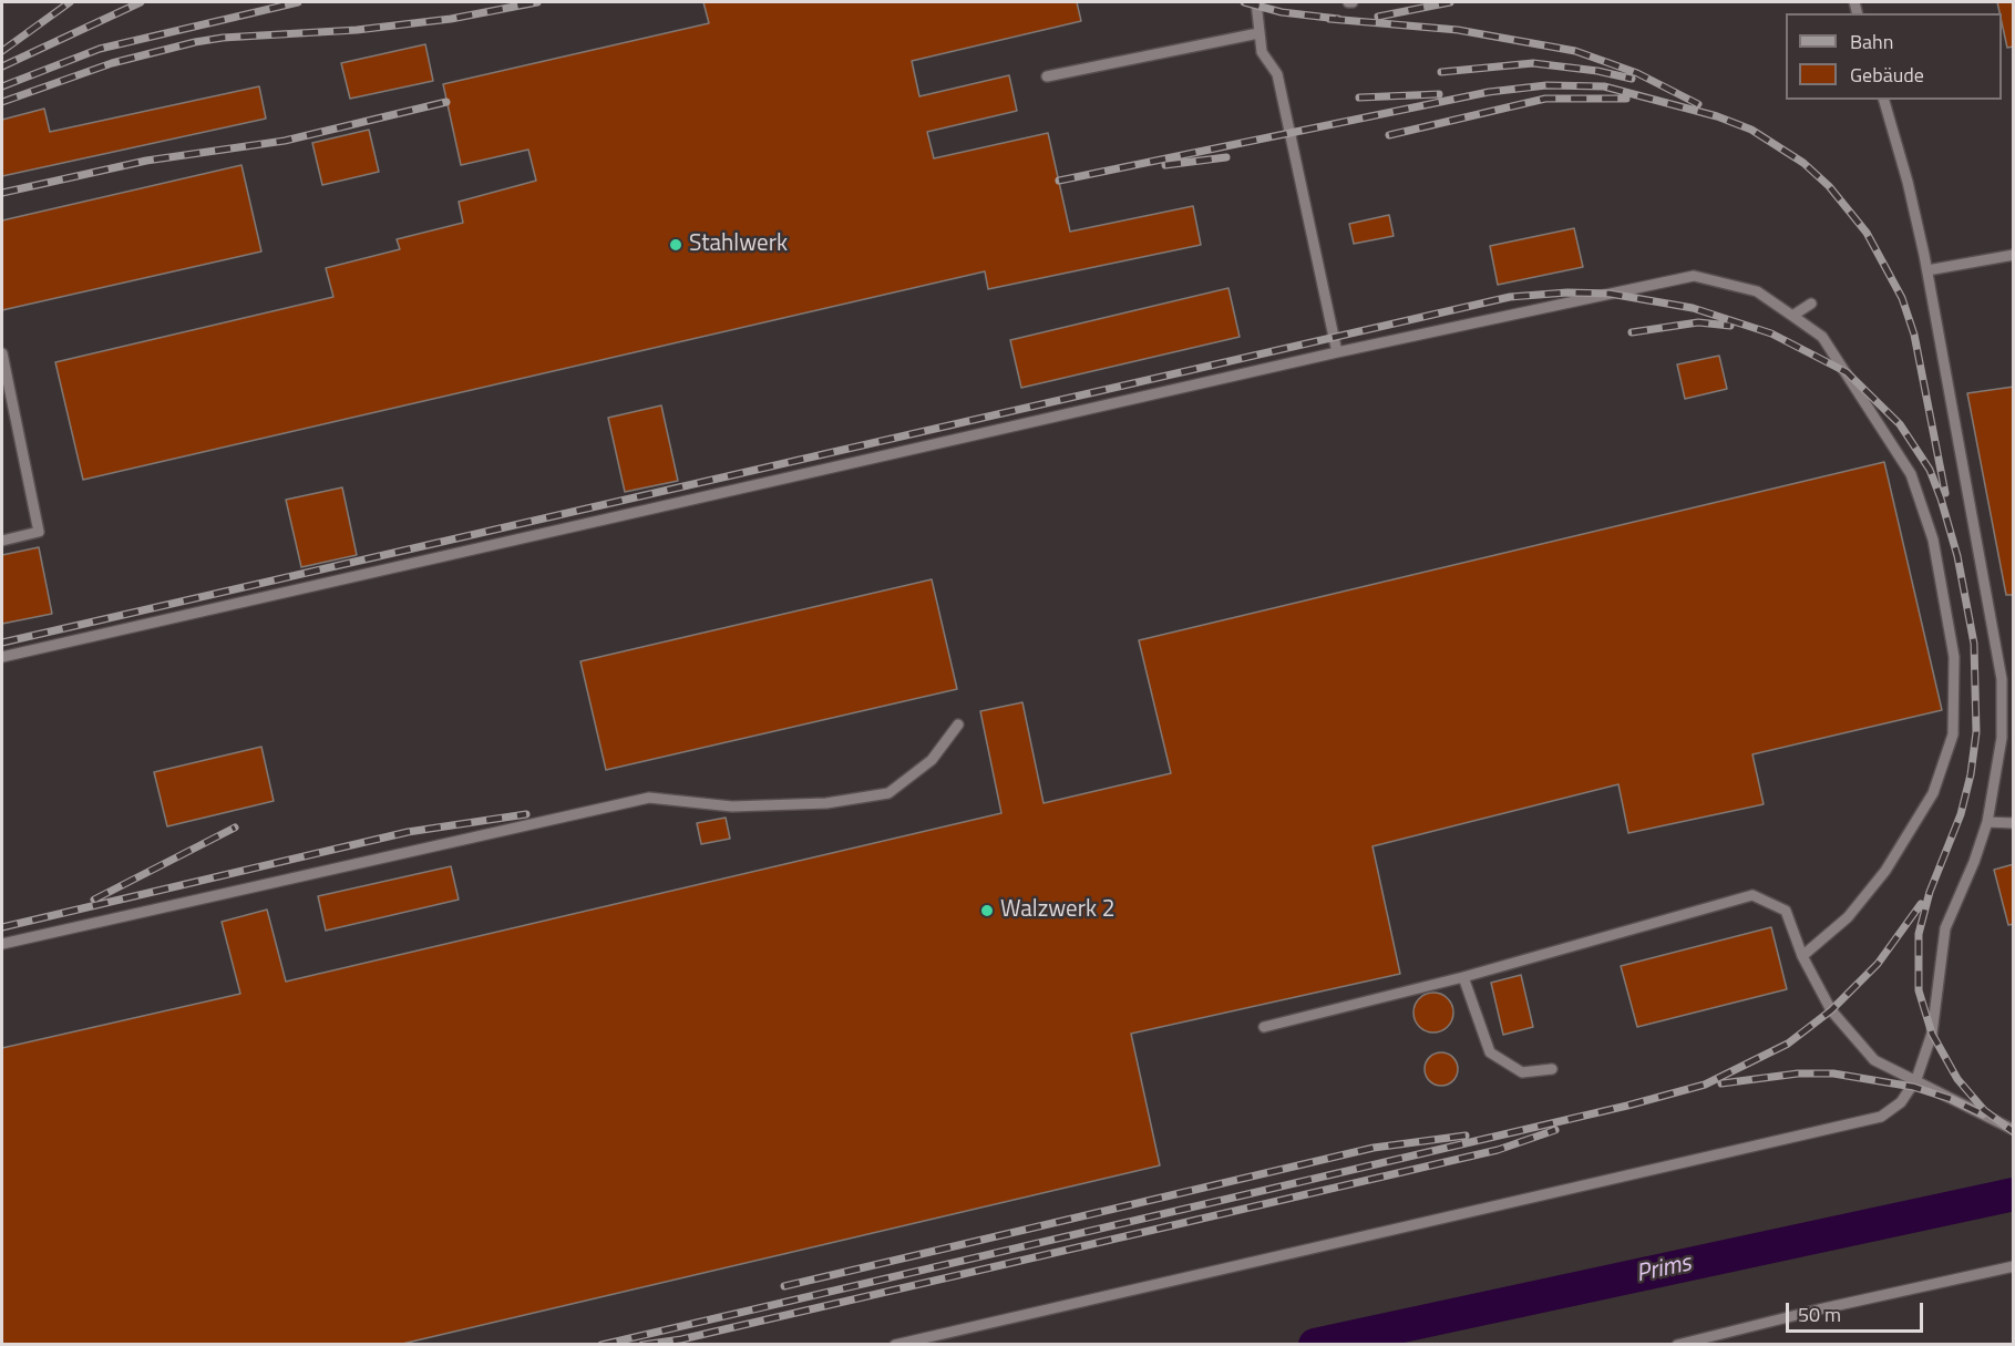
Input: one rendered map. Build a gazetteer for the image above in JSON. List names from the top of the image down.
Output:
{
  "water": ["Prims"],
  "places": ["Stahlwerk", "Walzwerk 2"],
  "legend": ["Bahn", "Gebäude"],
  "scale_bar": "50 m"
}
